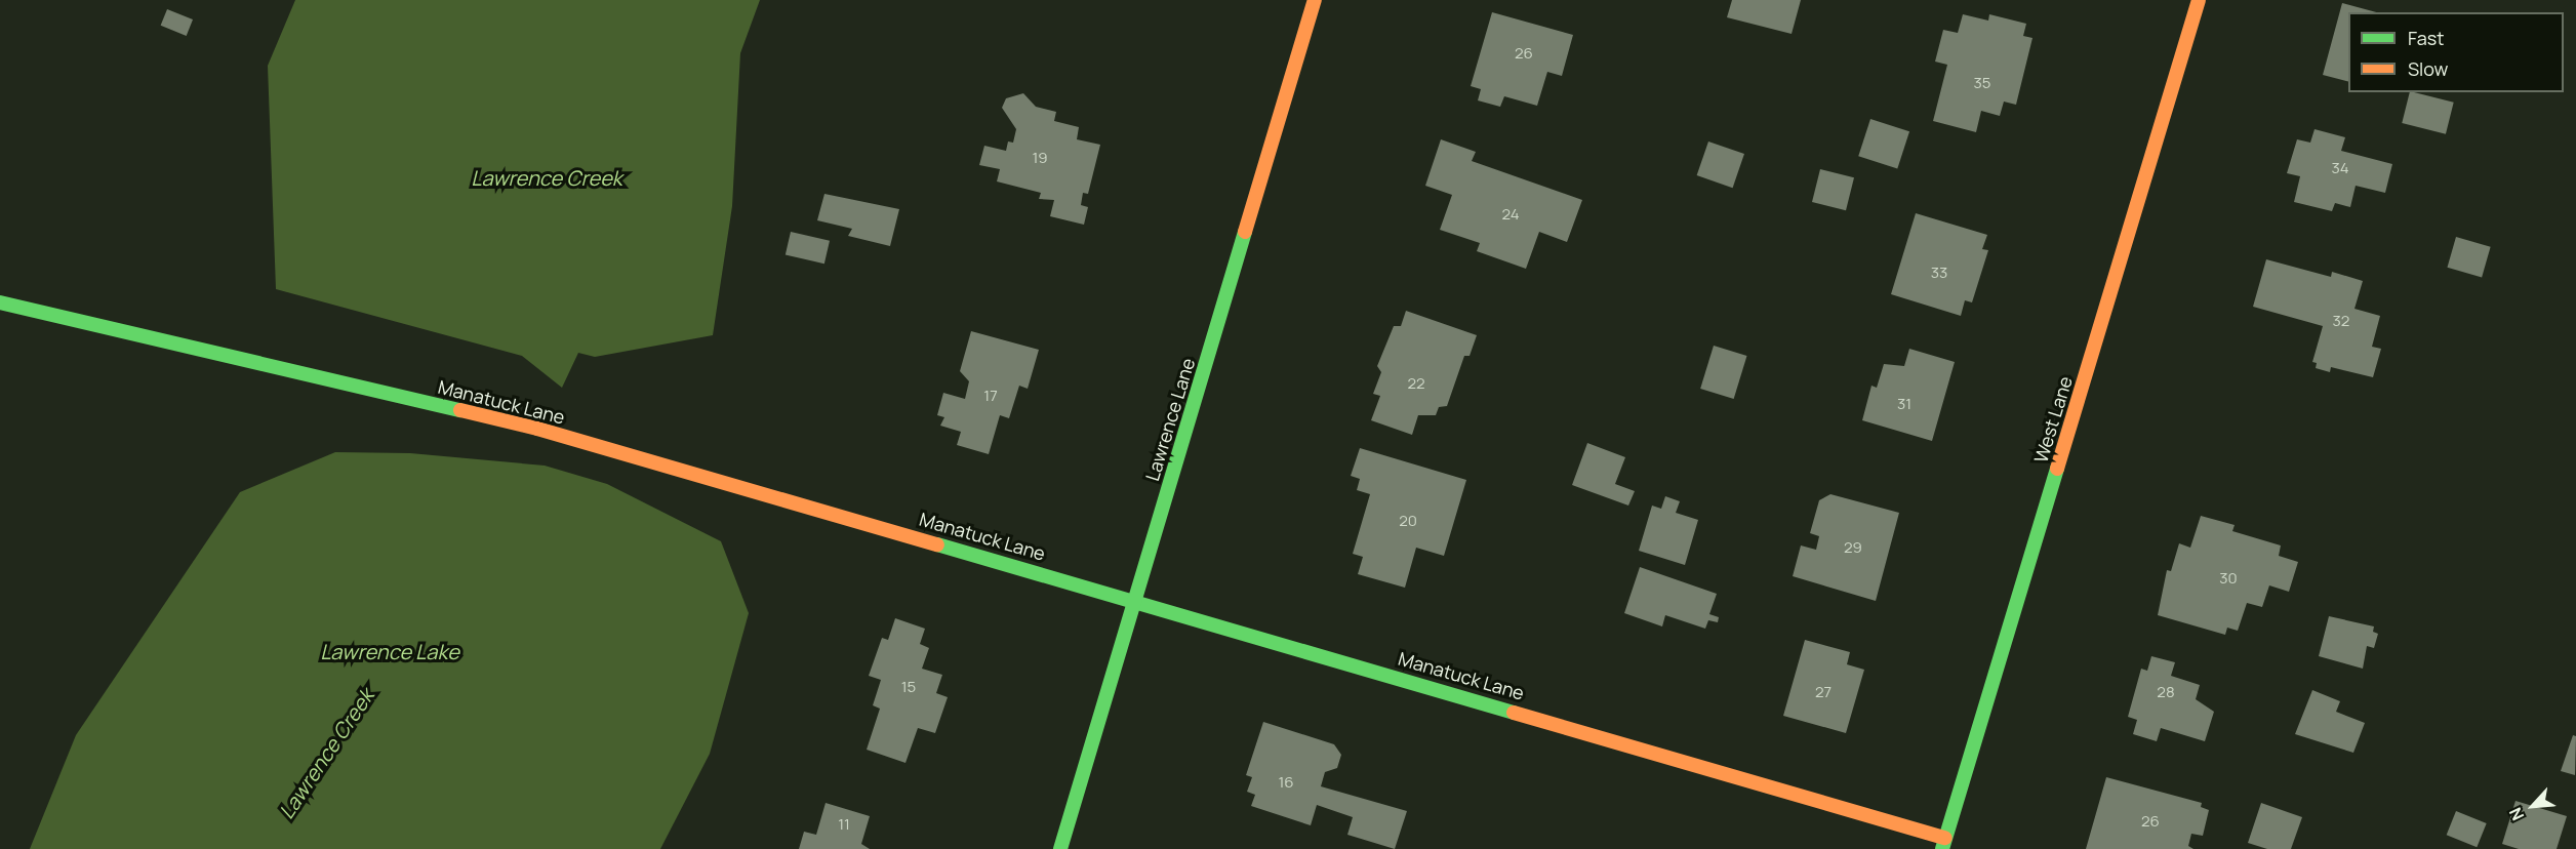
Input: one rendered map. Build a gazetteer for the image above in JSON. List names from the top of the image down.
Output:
{
  "streets": {
    "street": ["Manatuck Lane", "Lawrence Lane", "West Lane"]
  },
  "crossings": [
    ["Manatuck Lane", "Lawrence Lane"],
    ["Manatuck Lane", "West Lane"]
  ],
  "water": ["Lawrence Creek", "Lawrence Lake"],
  "house_numbers": [
    "26",
    "35",
    "19",
    "34",
    "24",
    "33",
    "32",
    "22",
    "17",
    "31",
    "20",
    "29",
    "30",
    "15",
    "27",
    "28",
    "16",
    "26",
    "11"
  ],
  "legend": ["Fast", "Slow"],
  "north": "bottom left"
}
